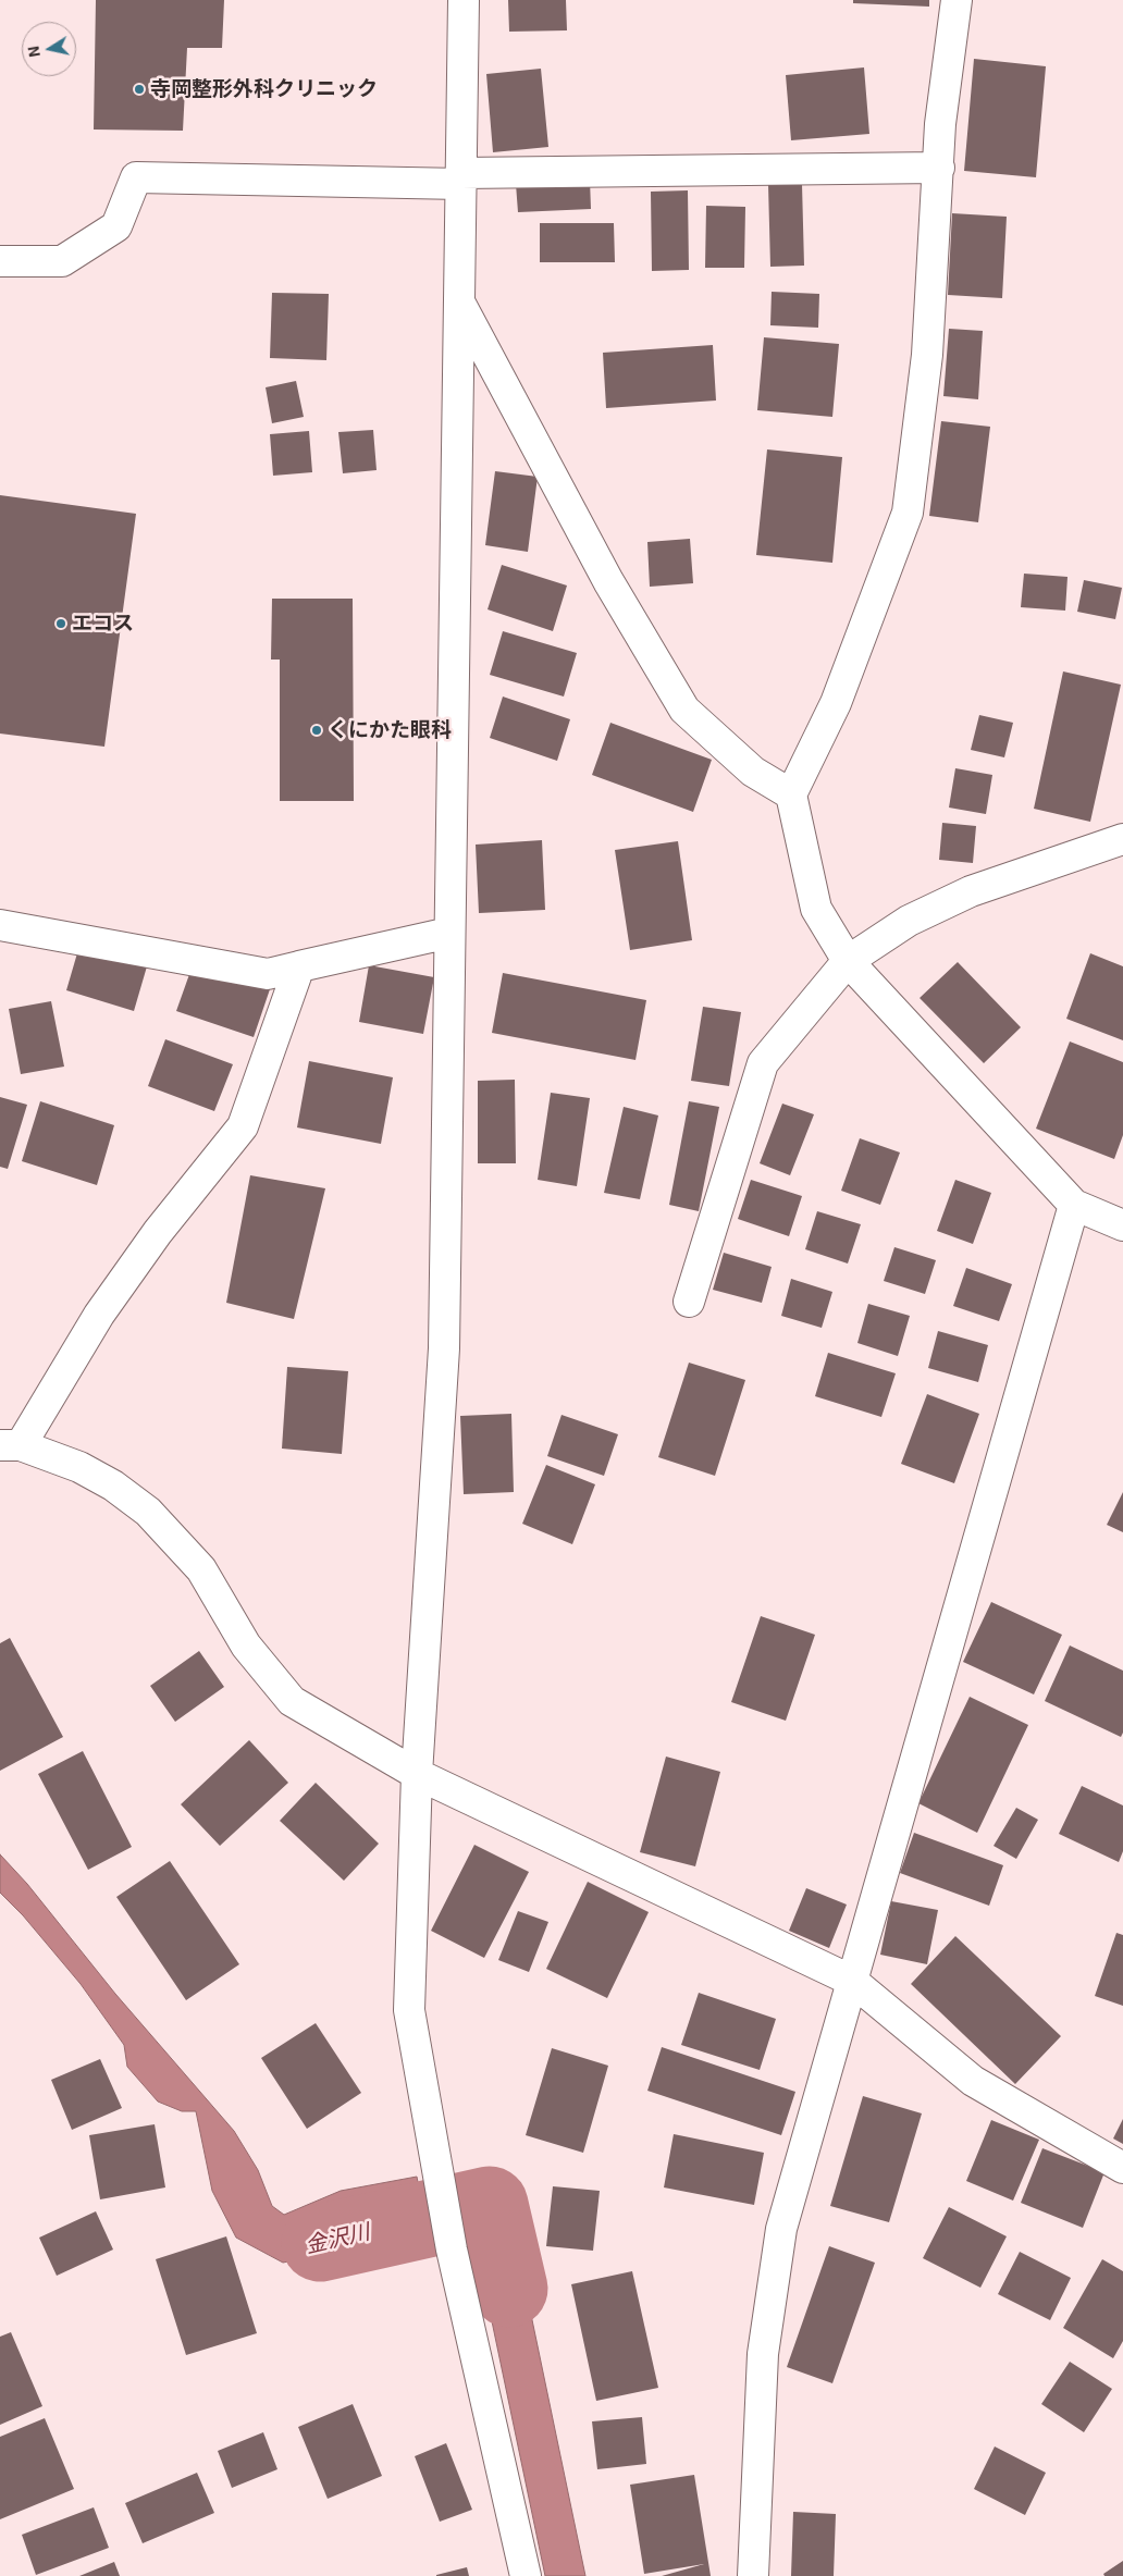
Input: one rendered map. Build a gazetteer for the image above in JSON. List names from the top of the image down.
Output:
{
  "water": ["金沢川"],
  "places": ["寺岡整形外科クリニック", "エコス", "くにかた眼科"],
  "north": "left"
}
